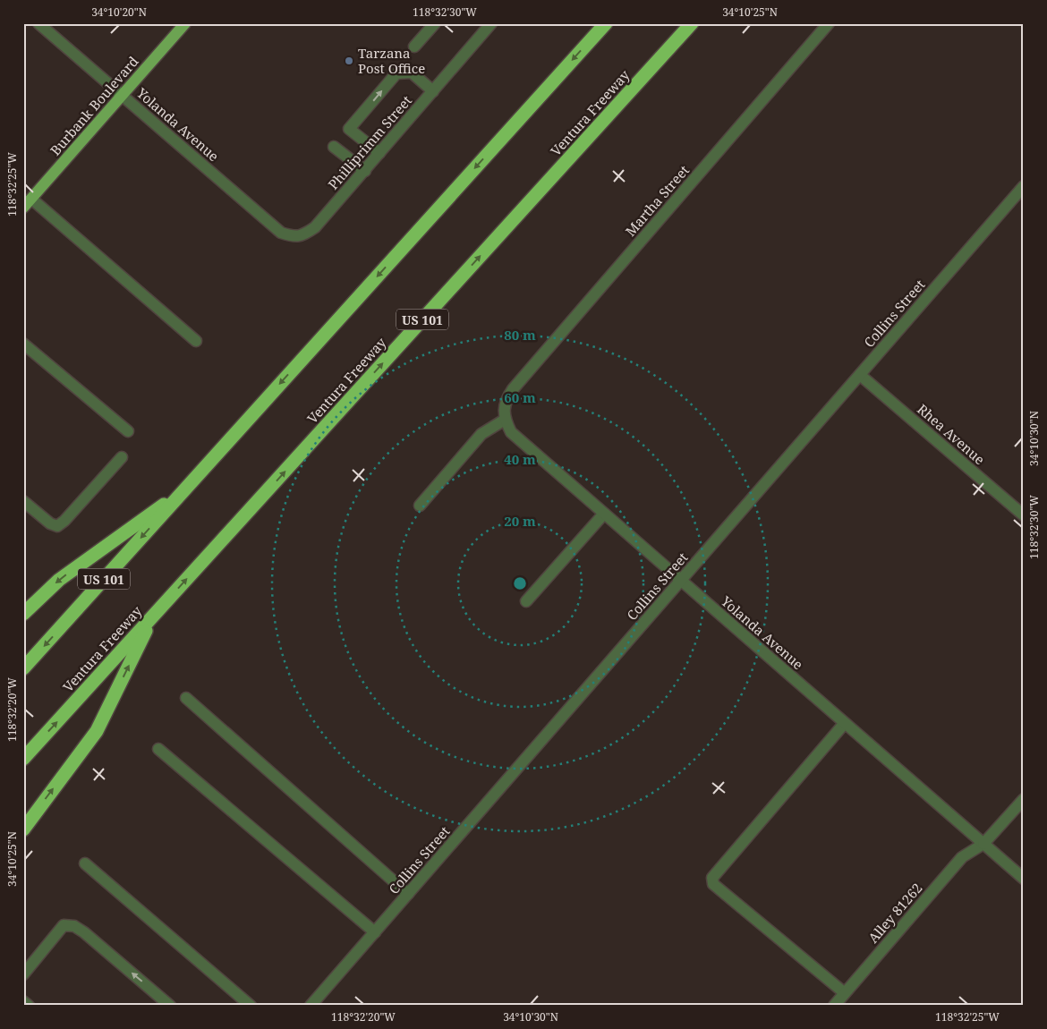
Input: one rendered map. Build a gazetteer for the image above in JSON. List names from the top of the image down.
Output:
{
  "streets": {
    "highway": ["Ventura Freeway", "US 101"],
    "main road": ["Burbank Boulevard"],
    "street": [
      "Yolanda Avenue",
      "Philliprimm Street",
      "Martha Street",
      "Collins Street",
      "Rhea Avenue",
      "Alley 81262"
    ]
  },
  "crossings": [
    ["Burbank Boulevard", "Yolanda Avenue"],
    ["Yolanda Avenue", "Philliprimm Street"],
    ["Yolanda Avenue", "Martha Street"],
    ["Yolanda Avenue", "Collins Street"],
    ["Yolanda Avenue", "Alley 81262"],
    ["Collins Street", "Rhea Avenue"]
  ],
  "places": ["Tarzana Post Office"],
  "coordinates": [
    "34°10'20\"N",
    "118°32'30\"W",
    "34°10'25\"N",
    "118°32'25\"W",
    "34°10'30\"N",
    "118°32'20\"W"
  ],
  "rings": [
    "80 m",
    "60 m",
    "40 m",
    "20 m"
  ]
}
